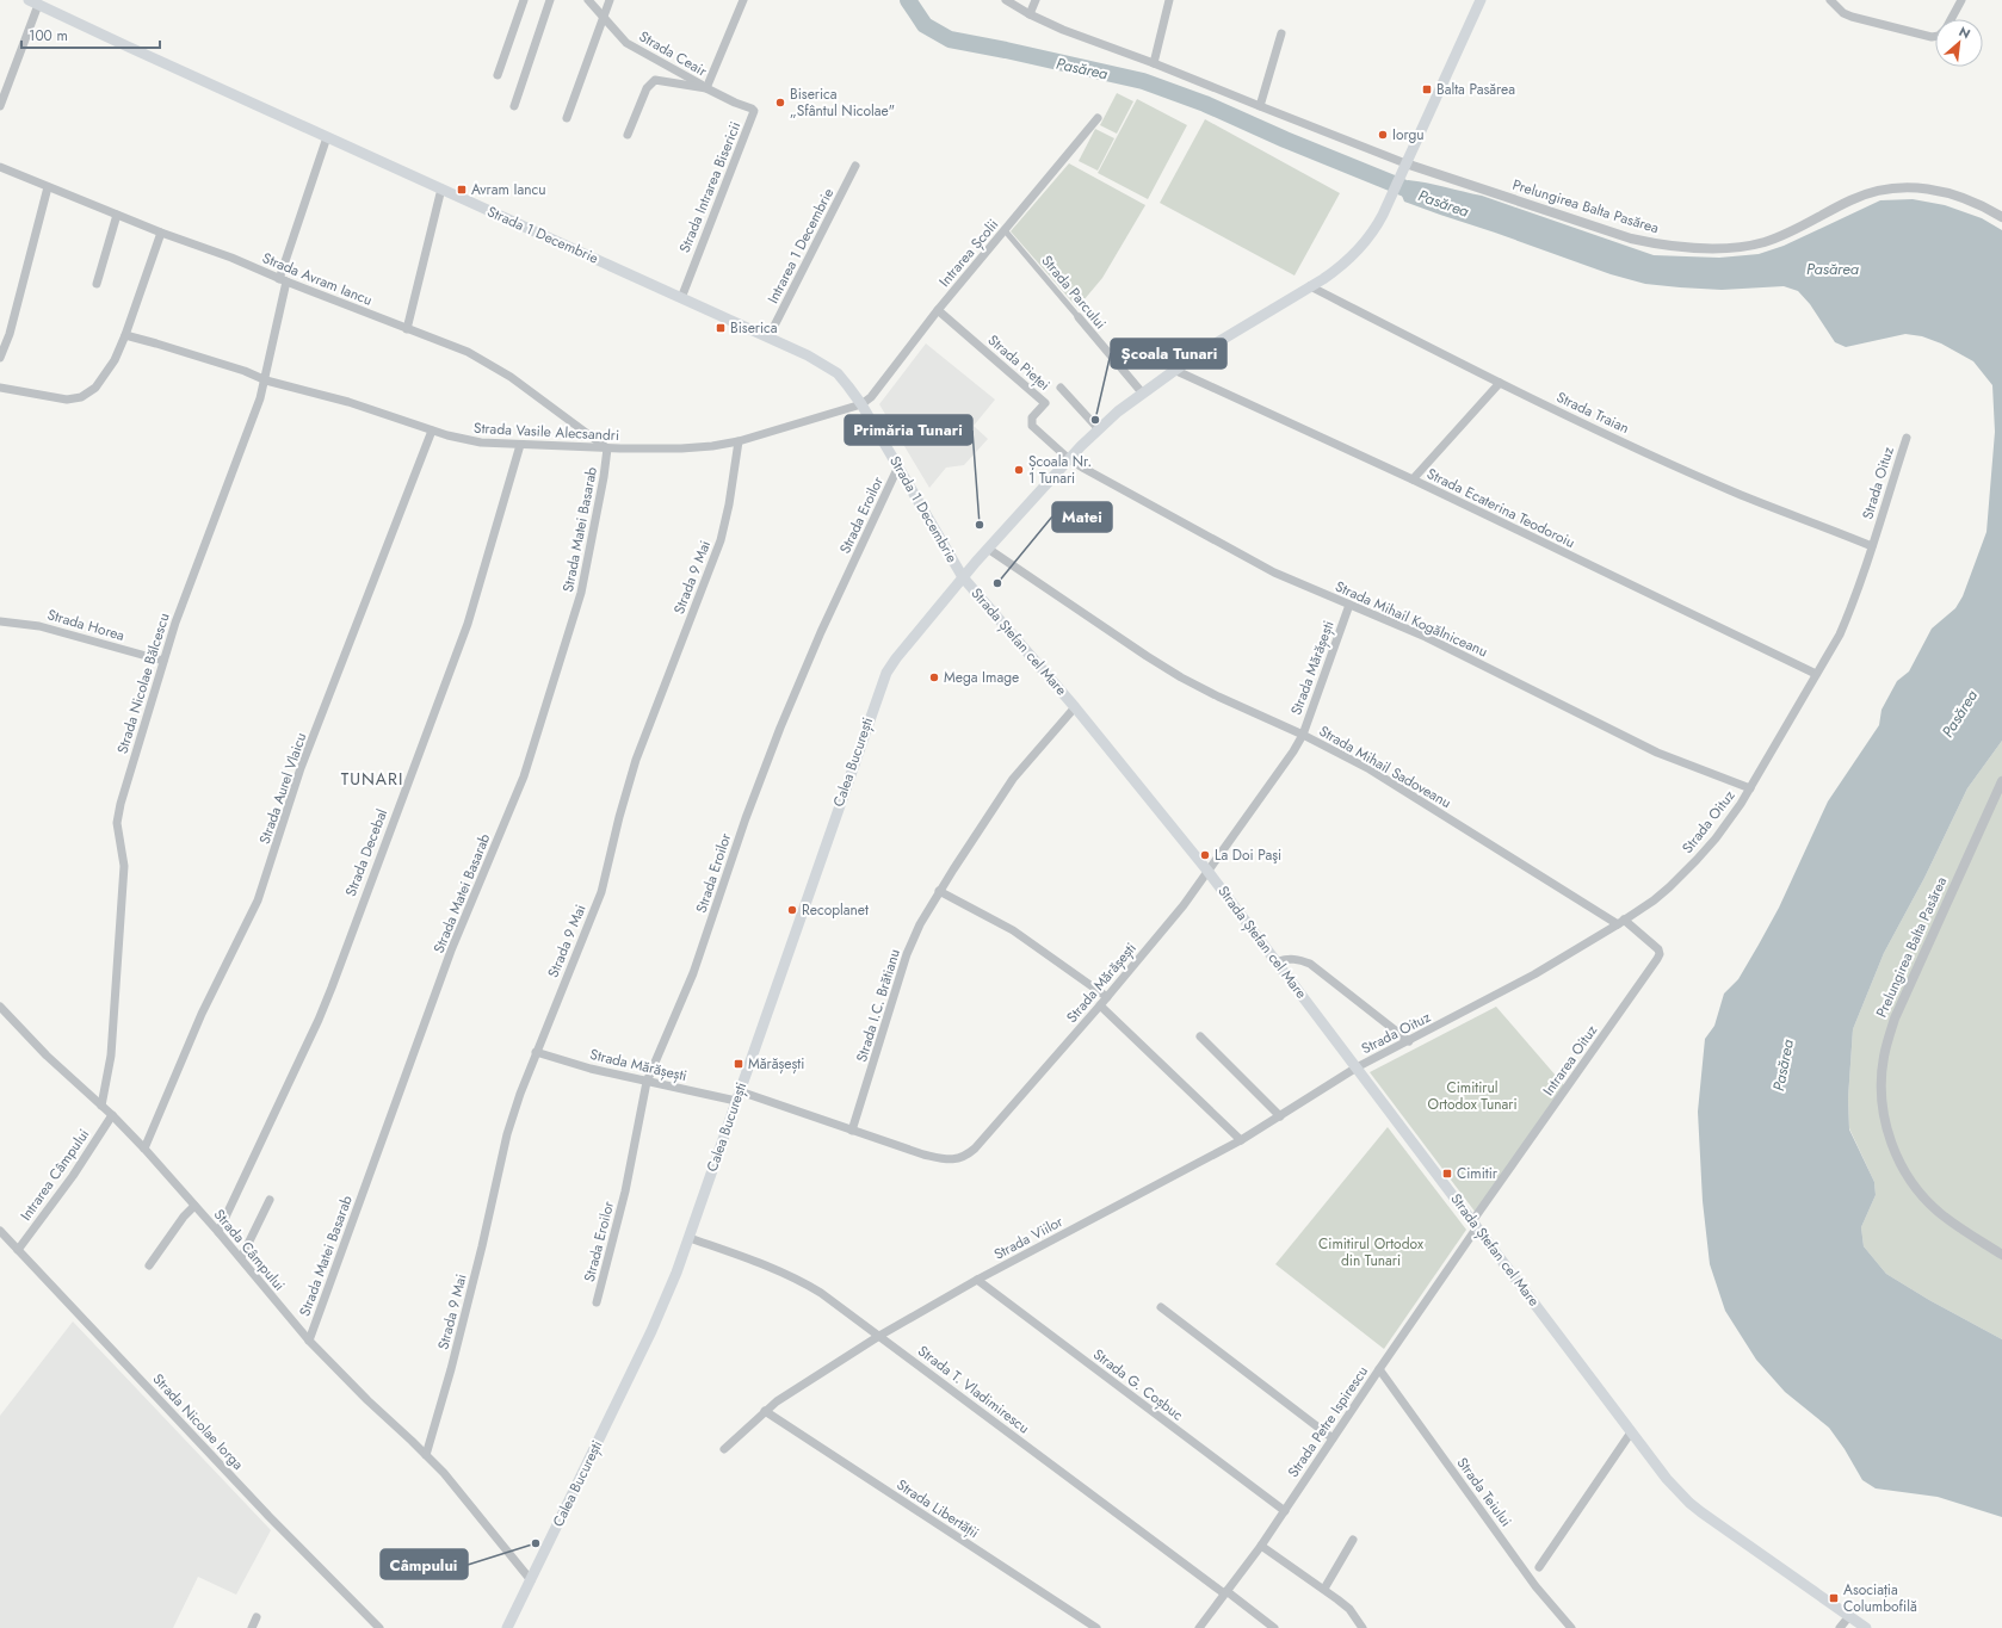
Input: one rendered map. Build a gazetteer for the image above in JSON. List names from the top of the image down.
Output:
{
  "streets": {
    "main road": ["Strada 1 Decembrie", "Strada Ștefan cel Mare", "Calea București"],
    "street": [
      "Strada Ceair",
      "Strada Intrarea Bisericii",
      "Prelungirea Balta Pasărea",
      "Intrarea 1 Decembrie",
      "Intrarea Școlii",
      "Strada Avram Iancu",
      "Strada Parcului",
      "Strada Pieței",
      "Strada Traian",
      "Strada Vasile Alecsandri",
      "Strada Oituz",
      "Strada Ecaterina Teodoroiu",
      "Strada Eroilor",
      "Strada Matei Basarab",
      "Strada 9 Mai",
      "Strada Mihail Kogălniceanu",
      "Strada Horea",
      "Strada Mărășești",
      "Strada Nicolae Bălcescu",
      "Strada Mihail Sadoveanu",
      "Strada Aurel Vlaicu",
      "Strada Decebal",
      "Strada I.C. Brătianu",
      "Intrarea Oituz",
      "Intrarea Câmpului",
      "Strada Viilor",
      "Strada Câmpului",
      "Strada G. Coșbuc",
      "Strada T. Vladimirescu",
      "Strada Nicolae Iorga",
      "Strada Petre Ispirescu",
      "Strada Teiului",
      "Strada Libertății"
    ]
  },
  "crossings": [
    ["Strada Ceair", "Strada Intrarea Bisericii"],
    ["Strada Intrarea Bisericii", "Strada 1 Decembrie"],
    ["Prelungirea Balta Pasărea", "Calea București"],
    ["Strada 1 Decembrie", "Intrarea 1 Decembrie"],
    ["Strada 1 Decembrie", "Intrarea Școlii"],
    ["Strada 1 Decembrie", "Strada Vasile Alecsandri"],
    ["Strada 1 Decembrie", "Strada Eroilor"],
    ["Strada 1 Decembrie", "Strada Ștefan cel Mare"],
    ["Strada 1 Decembrie", "Strada Nicolae Bălcescu"],
    ["Strada 1 Decembrie", "Calea București"],
    ["Intrarea Școlii", "Strada Parcului"],
    ["Intrarea Școlii", "Strada Pieței"],
    ["Intrarea Școlii", "Strada Vasile Alecsandri"],
    ["Strada Avram Iancu", "Strada Vasile Alecsandri"],
    ["Strada Avram Iancu", "Strada Matei Basarab"],
    ["Strada Avram Iancu", "Strada Nicolae Bălcescu"],
    ["Strada Parcului", "Calea București"],
    ["Strada Pieței", "Strada Mihail Kogălniceanu"],
    ["Strada Pieței", "Calea București"],
    ["Strada Traian", "Strada Oituz"],
    ["Strada Traian", "Calea București"],
    ["Strada Vasile Alecsandri", "Strada Matei Basarab"],
    ["Strada Vasile Alecsandri", "Strada 9 Mai"],
    ["Strada Vasile Alecsandri", "Strada Nicolae Bălcescu"],
    ["Strada Vasile Alecsandri", "Strada Aurel Vlaicu"],
    ["Strada Vasile Alecsandri", "Strada Decebal"],
    ["Strada Oituz", "Strada Ecaterina Teodoroiu"],
    ["Strada Oituz", "Strada Mihail Kogălniceanu"],
    ["Strada Oituz", "Strada Ștefan cel Mare"],
    ["Strada Oituz", "Strada Mihail Sadoveanu"],
    ["Strada Oituz", "Intrarea Oituz"],
    ["Strada Oituz", "Strada Viilor"],
    ["Strada Ecaterina Teodoroiu", "Calea București"],
    ["Strada Eroilor", "Strada Mărășești"],
    ["Strada Matei Basarab", "Strada Câmpului"],
    ["Strada 9 Mai", "Strada Mărășești"],
    ["Strada 9 Mai", "Strada Câmpului"],
    ["Strada Mihail Kogălniceanu", "Strada Mărășești"],
    ["Strada Mihail Kogălniceanu", "Calea București"],
    ["Strada Horea", "Strada Nicolae Bălcescu"],
    ["Strada Ștefan cel Mare", "Strada Mărășești"],
    ["Strada Ștefan cel Mare", "Calea București"],
    ["Strada Ștefan cel Mare", "Strada I.C. Brătianu"],
    ["Strada Ștefan cel Mare", "Intrarea Oituz"],
    ["Strada Ștefan cel Mare", "Strada Viilor"],
    ["Strada Ștefan cel Mare", "Strada Petre Ispirescu"],
    ["Strada Mărășești", "Calea București"],
    ["Strada Mărășești", "Strada Mihail Sadoveanu"],
    ["Strada Mărășești", "Strada I.C. Brătianu"],
    ["Strada Nicolae Bălcescu", "Strada Câmpului"],
    ["Calea București", "Strada Mihail Sadoveanu"],
    ["Calea București", "Strada Câmpului"],
    ["Calea București", "Strada T. Vladimirescu"],
    ["Strada Mihail Sadoveanu", "Intrarea Oituz"],
    ["Strada Aurel Vlaicu", "Strada Câmpului"],
    ["Strada Decebal", "Strada Câmpului"],
    ["Intrarea Oituz", "Strada Petre Ispirescu"],
    ["Intrarea Câmpului", "Strada Câmpului"],
    ["Intrarea Câmpului", "Strada Nicolae Iorga"],
    ["Strada Viilor", "Strada G. Coșbuc"],
    ["Strada Viilor", "Strada T. Vladimirescu"],
    ["Strada Viilor", "Strada Libertății"],
    ["Strada G. Coșbuc", "Strada Petre Ispirescu"],
    ["Strada T. Vladimirescu", "Strada Petre Ispirescu"],
    ["Strada Petre Ispirescu", "Strada Teiului"]
  ],
  "districts": ["TUNARI"],
  "water": ["Pasărea"],
  "parks": ["Cimitirul Ortodox Tunari", "Cimitirul Ortodox din Tunari"],
  "places": {
    "transit": [
      "Balta Pasărea",
      "Avram Iancu",
      "Biserica",
      "Mărășești",
      "Cimitir",
      "Asociația Columbofilă"
    ],
    "other": [
      "Biserica „Sfântul Nicolae\"",
      "Iorgu",
      "Școala Tunari",
      "Școala Nr. 1 Tunari",
      "Primăria Tunari",
      "Matei",
      "Mega Image",
      "La Doi Paşi",
      "Recoplanet",
      "Câmpului"
    ]
  },
  "scale_bar": "100 m",
  "north": "top right"
}
